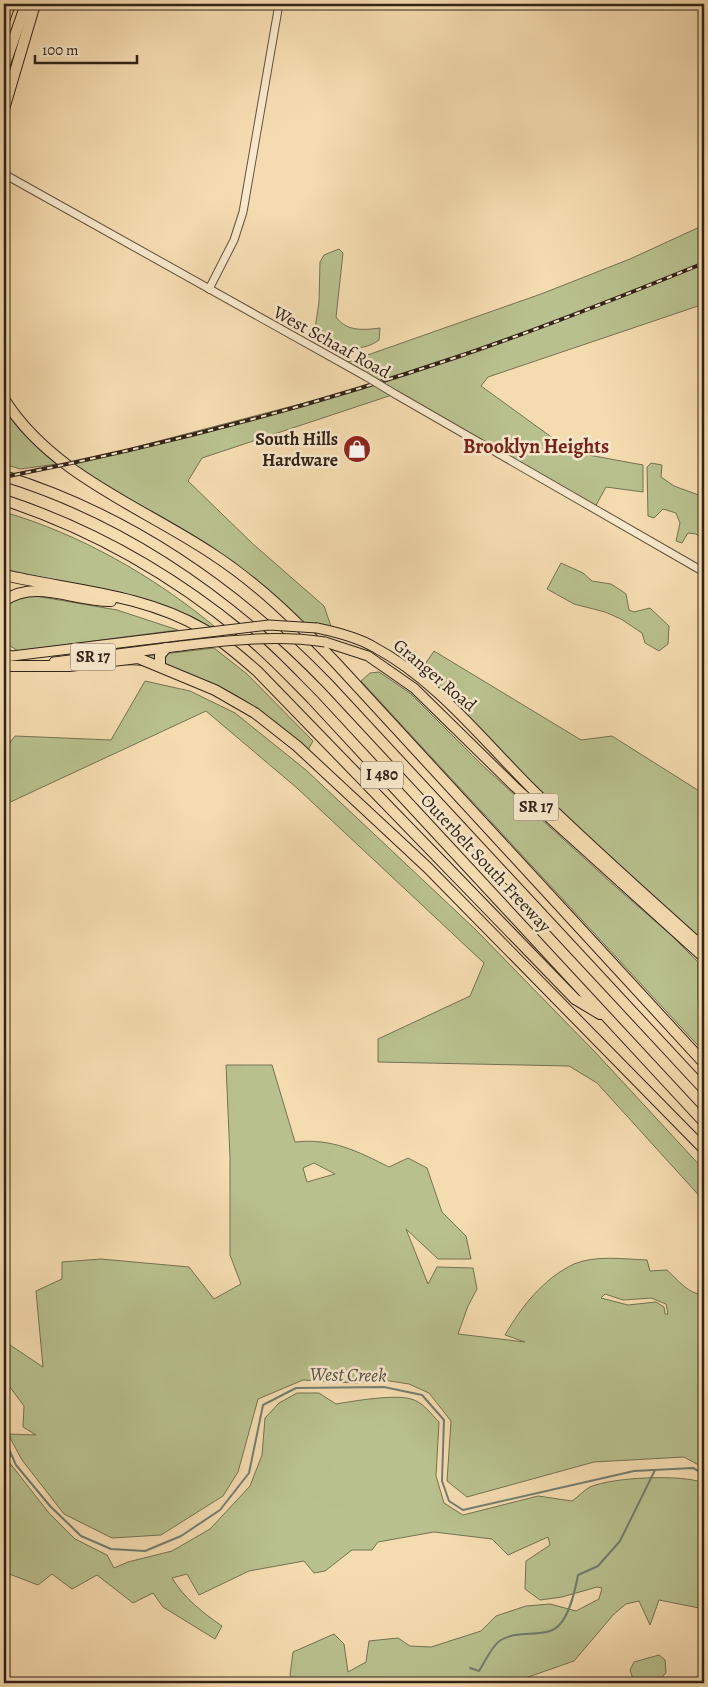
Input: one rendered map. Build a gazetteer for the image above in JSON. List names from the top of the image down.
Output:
{
  "streets": {
    "highway": ["I 480", "Outerbelt South Freeway"],
    "main road": ["SR 17", "Granger Road"],
    "street": ["West Schaaf Road"]
  },
  "districts": ["Brooklyn Heights"],
  "water": ["West Creek"],
  "places": {
    "shop": ["South Hills Hardware"]
  },
  "scale_bar": "100 m"
}
